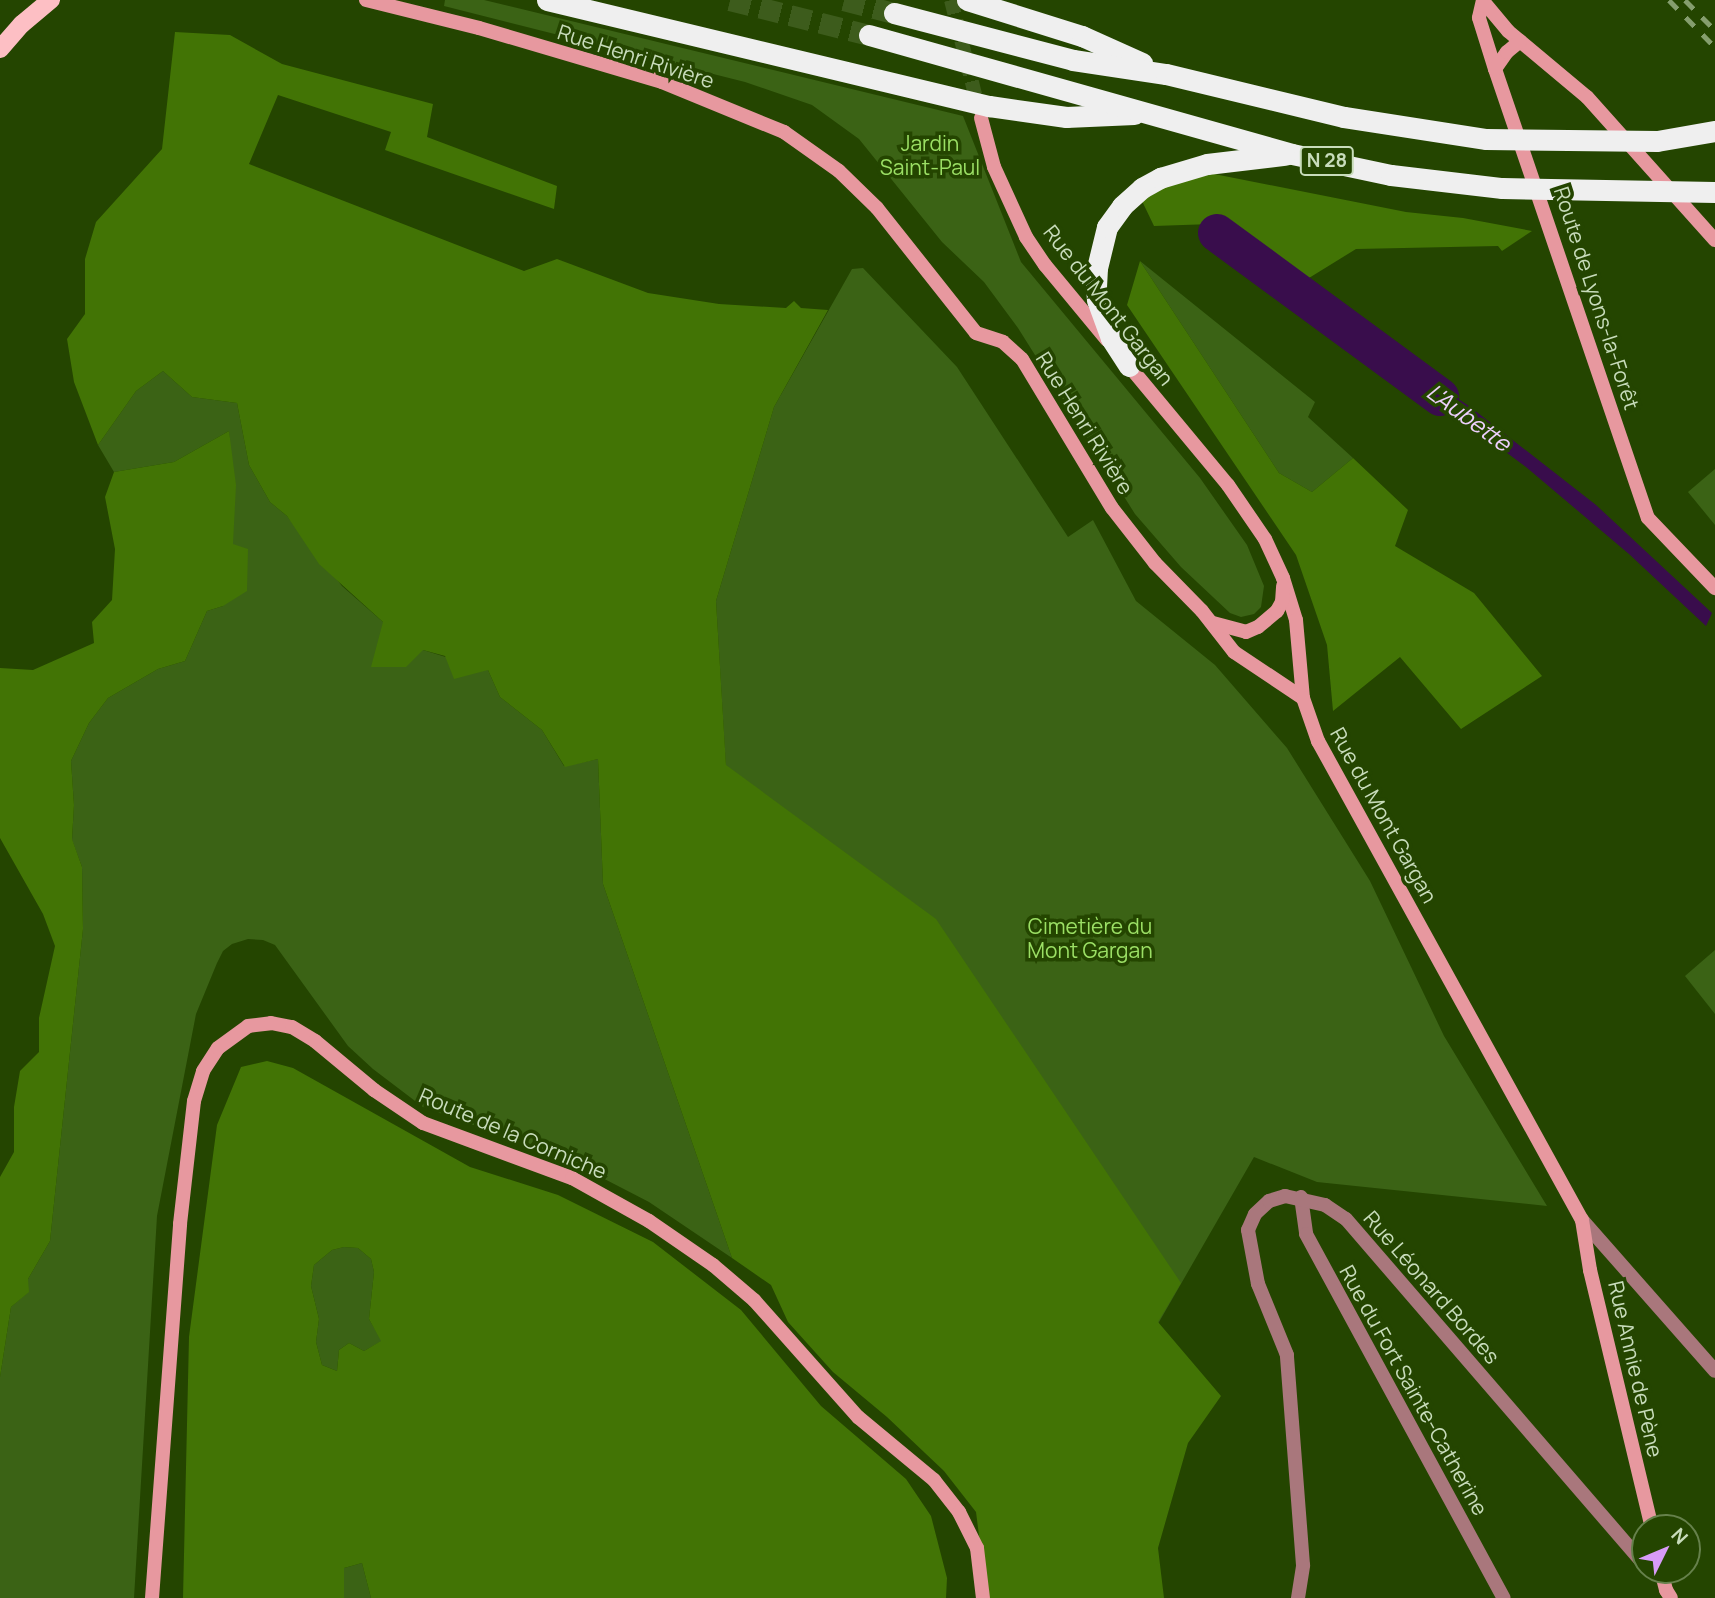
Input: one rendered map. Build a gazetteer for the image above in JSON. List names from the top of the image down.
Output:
{
  "streets": {
    "highway": ["N 28"],
    "street": [
      "Rue Henri Rivière",
      "Route de Lyons-la-Forêt",
      "Rue du Mont Gargan",
      "Route de la Corniche",
      "Rue Léonard Bordes",
      "Rue Annie de Pène",
      "Rue du Fort Sainte-Catherine"
    ]
  },
  "crossings": [
    ["Rue Henri Rivière", "Rue du Mont Gargan"],
    ["Rue du Mont Gargan", "Rue Annie de Pène"],
    ["Rue Léonard Bordes", "Rue du Fort Sainte-Catherine"]
  ],
  "water": ["L'Aubette"],
  "parks": ["Jardin Saint-Paul", "Cimetière du Mont Gargan"],
  "north": "top right"
}
